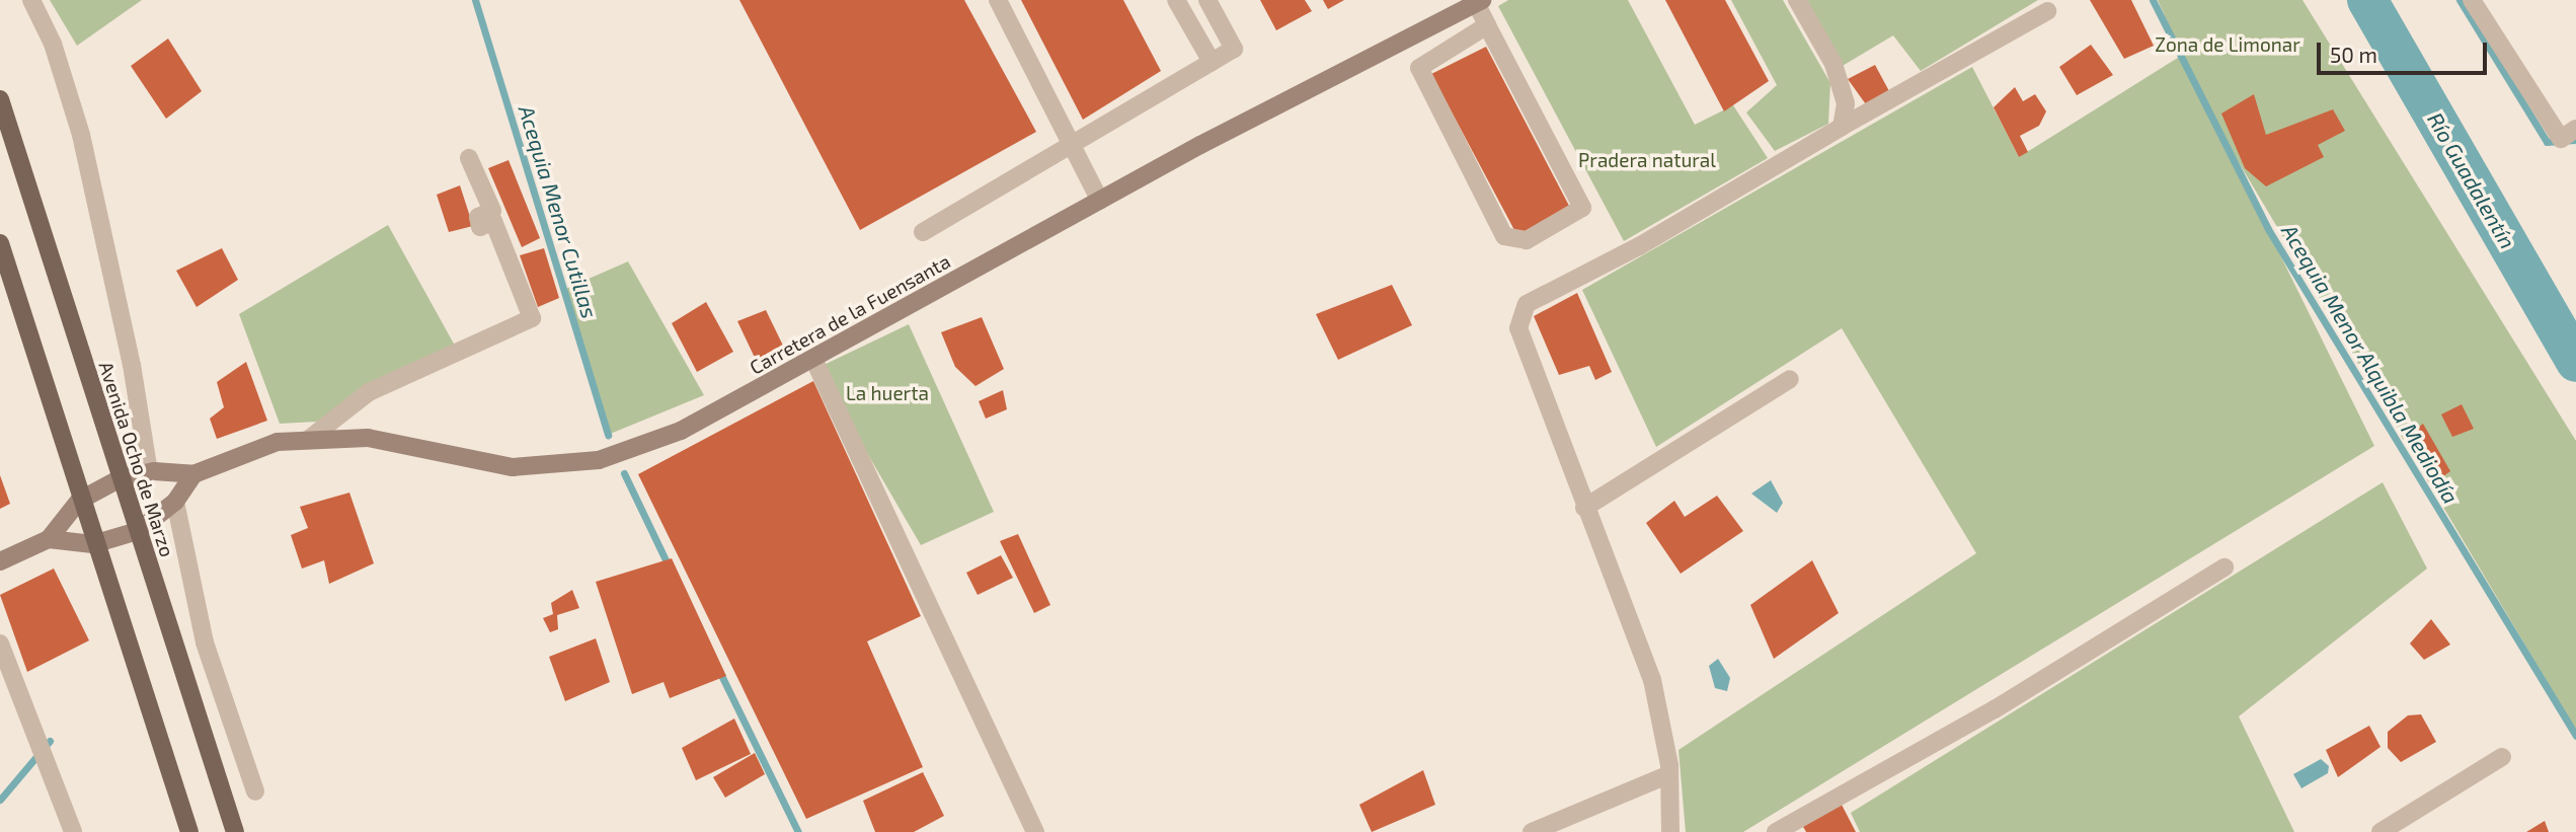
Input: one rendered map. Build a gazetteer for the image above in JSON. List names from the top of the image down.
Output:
{
  "streets": {
    "main road": ["Carretera de la Fuensanta", "Avenida Ocho de Marzo"]
  },
  "water": ["Río Guadalentín", "Acequia Menor Cutillas", "Acequia Menor Alquibla Mediodía"],
  "parks": ["Zona de Limonar", "Pradera natural", "La huerta"],
  "scale_bar": "50 m"
}
